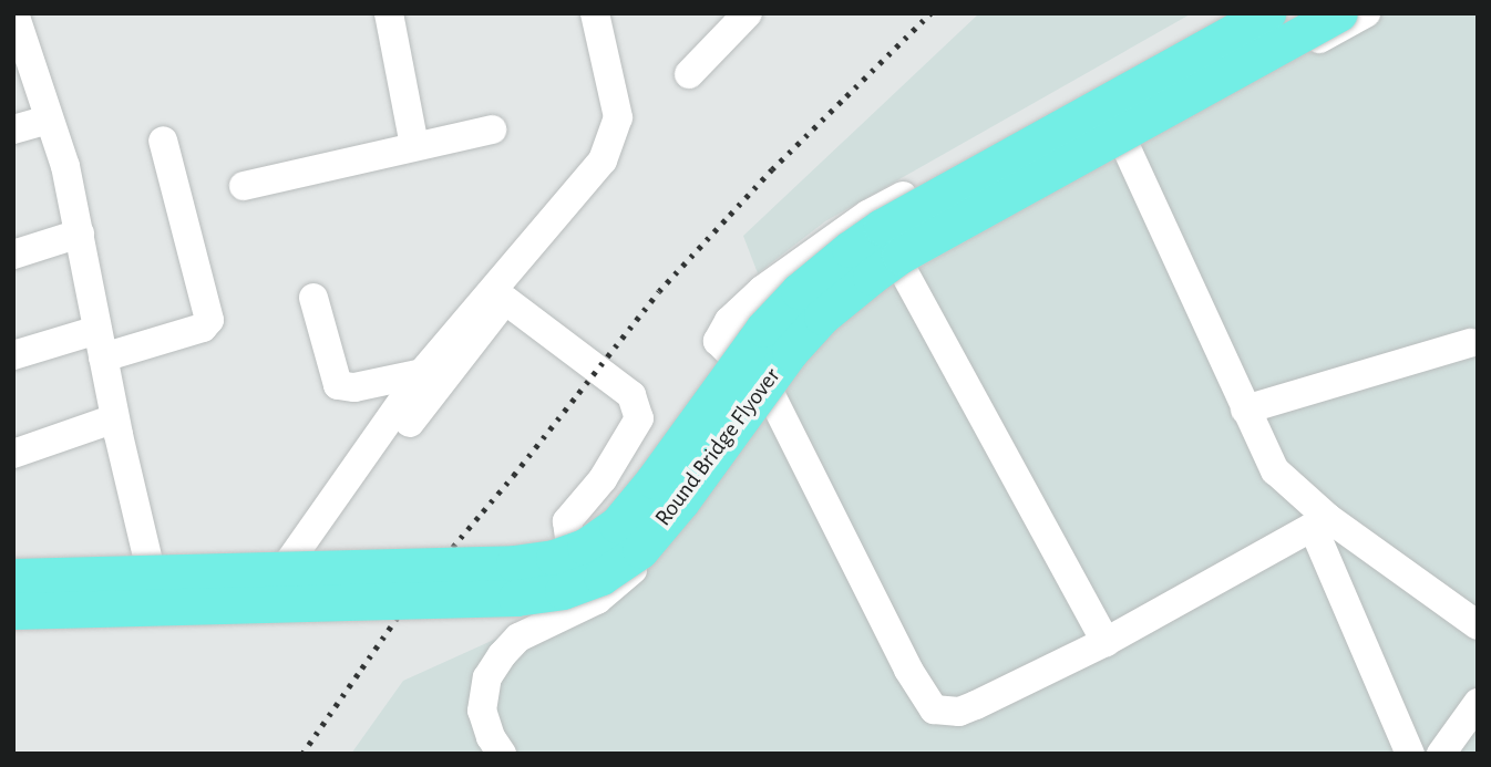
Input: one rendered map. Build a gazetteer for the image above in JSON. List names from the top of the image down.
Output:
{
  "streets": {
    "main road": ["Round Bridge Flyover"]
  }
}
